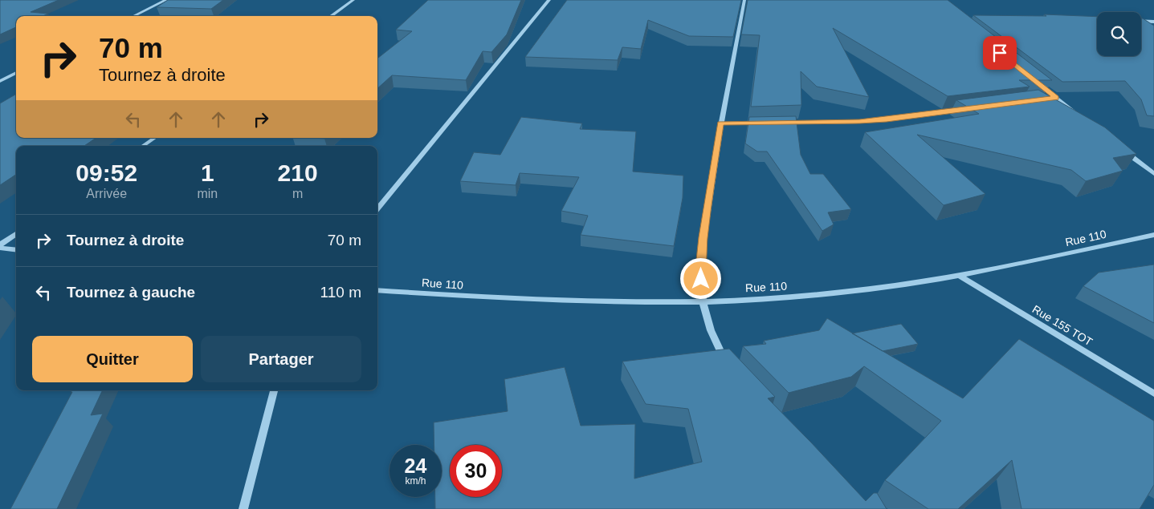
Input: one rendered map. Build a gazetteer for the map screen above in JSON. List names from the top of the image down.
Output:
{
  "streets": {
    "street": ["Rue 110", "Rue 155 TOT"]
  },
  "crossings": [
    ["Rue 110", "Rue 155 TOT"]
  ],
  "page": {
    "turn": ["70 m", "Tournez à droite"],
    "eta": [
      "09:52",
      "Arrivée",
      "1",
      "min",
      "210",
      "m"
    ],
    "list": [
      {
        "name": "Tournez à droite",
        "value": "70 m"
      },
      {
        "name": "Tournez à gauche",
        "value": "110 m"
      }
    ],
    "buttons": ["Quitter", "Partager"],
    "speed": "24 km/h",
    "limit": "30"
  }
}
